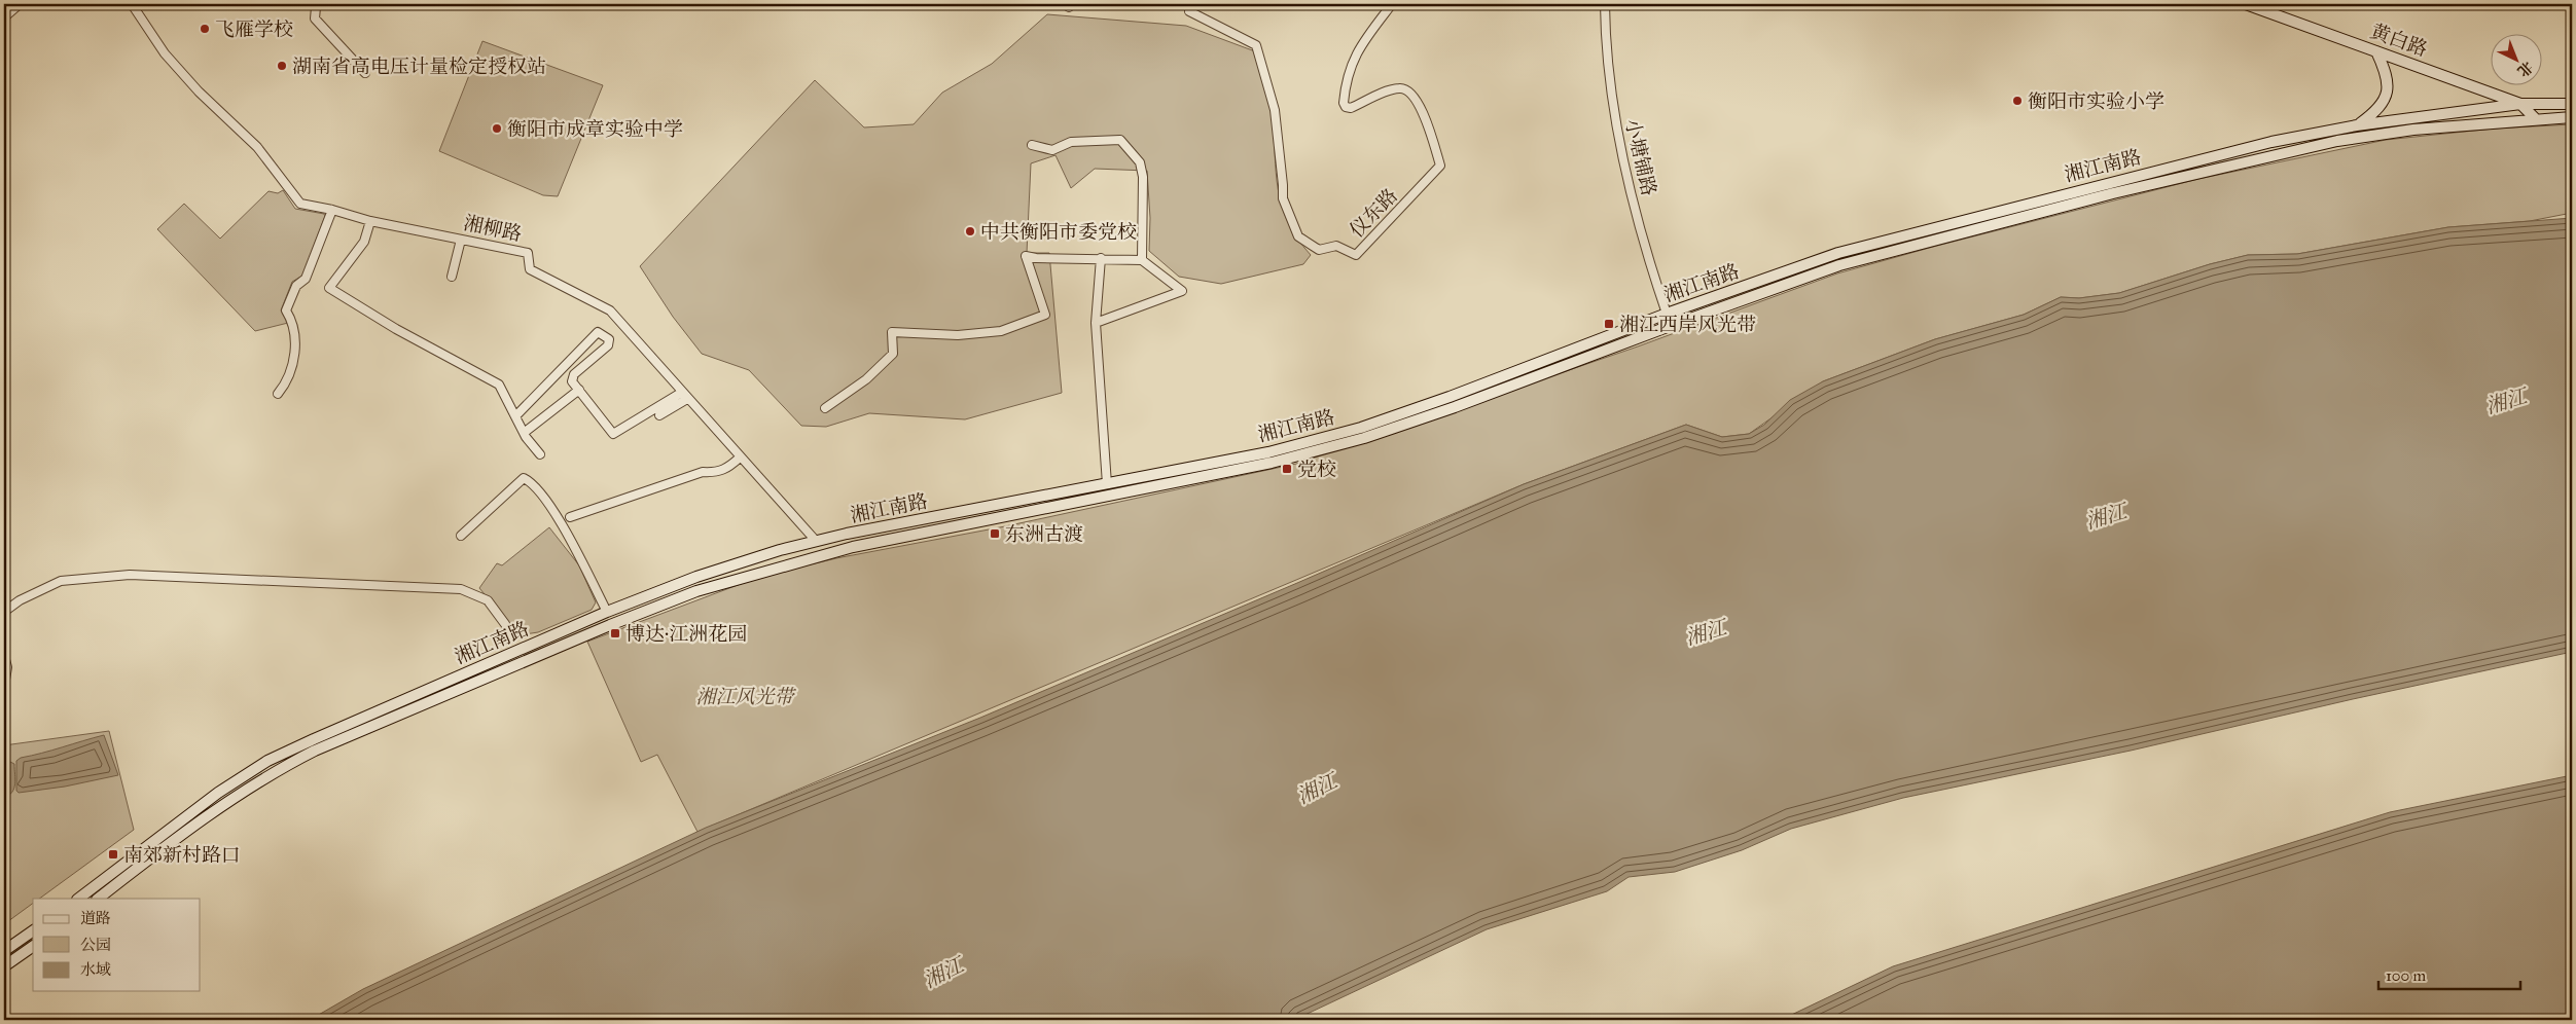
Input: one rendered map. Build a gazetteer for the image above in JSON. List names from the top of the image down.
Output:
{
  "streets": {
    "main road": ["黄白路", "湘江南路"],
    "street": ["小塘铺路", "仪东路", "湘柳路"]
  },
  "crossings": [
    ["黄白路", "湘江南路"],
    ["小塘铺路", "湘江南路"],
    ["湘江南路", "湘柳路"]
  ],
  "water": ["湘江"],
  "parks": ["湘江风光带"],
  "places": {
    "other": [
      "飞雁学校",
      "湖南省高电压计量检定授权站",
      "衡阳市实验小学",
      "衡阳市成章实验中学",
      "中共衡阳市委党校"
    ],
    "transit": [
      "湘江西岸风光带",
      "党校",
      "东洲古渡",
      "博达·江洲花园",
      "南郊新村路口"
    ]
  },
  "legend": ["道路", "公园", "水域"],
  "scale_bar": "100 m",
  "north": "bottom right"
}
